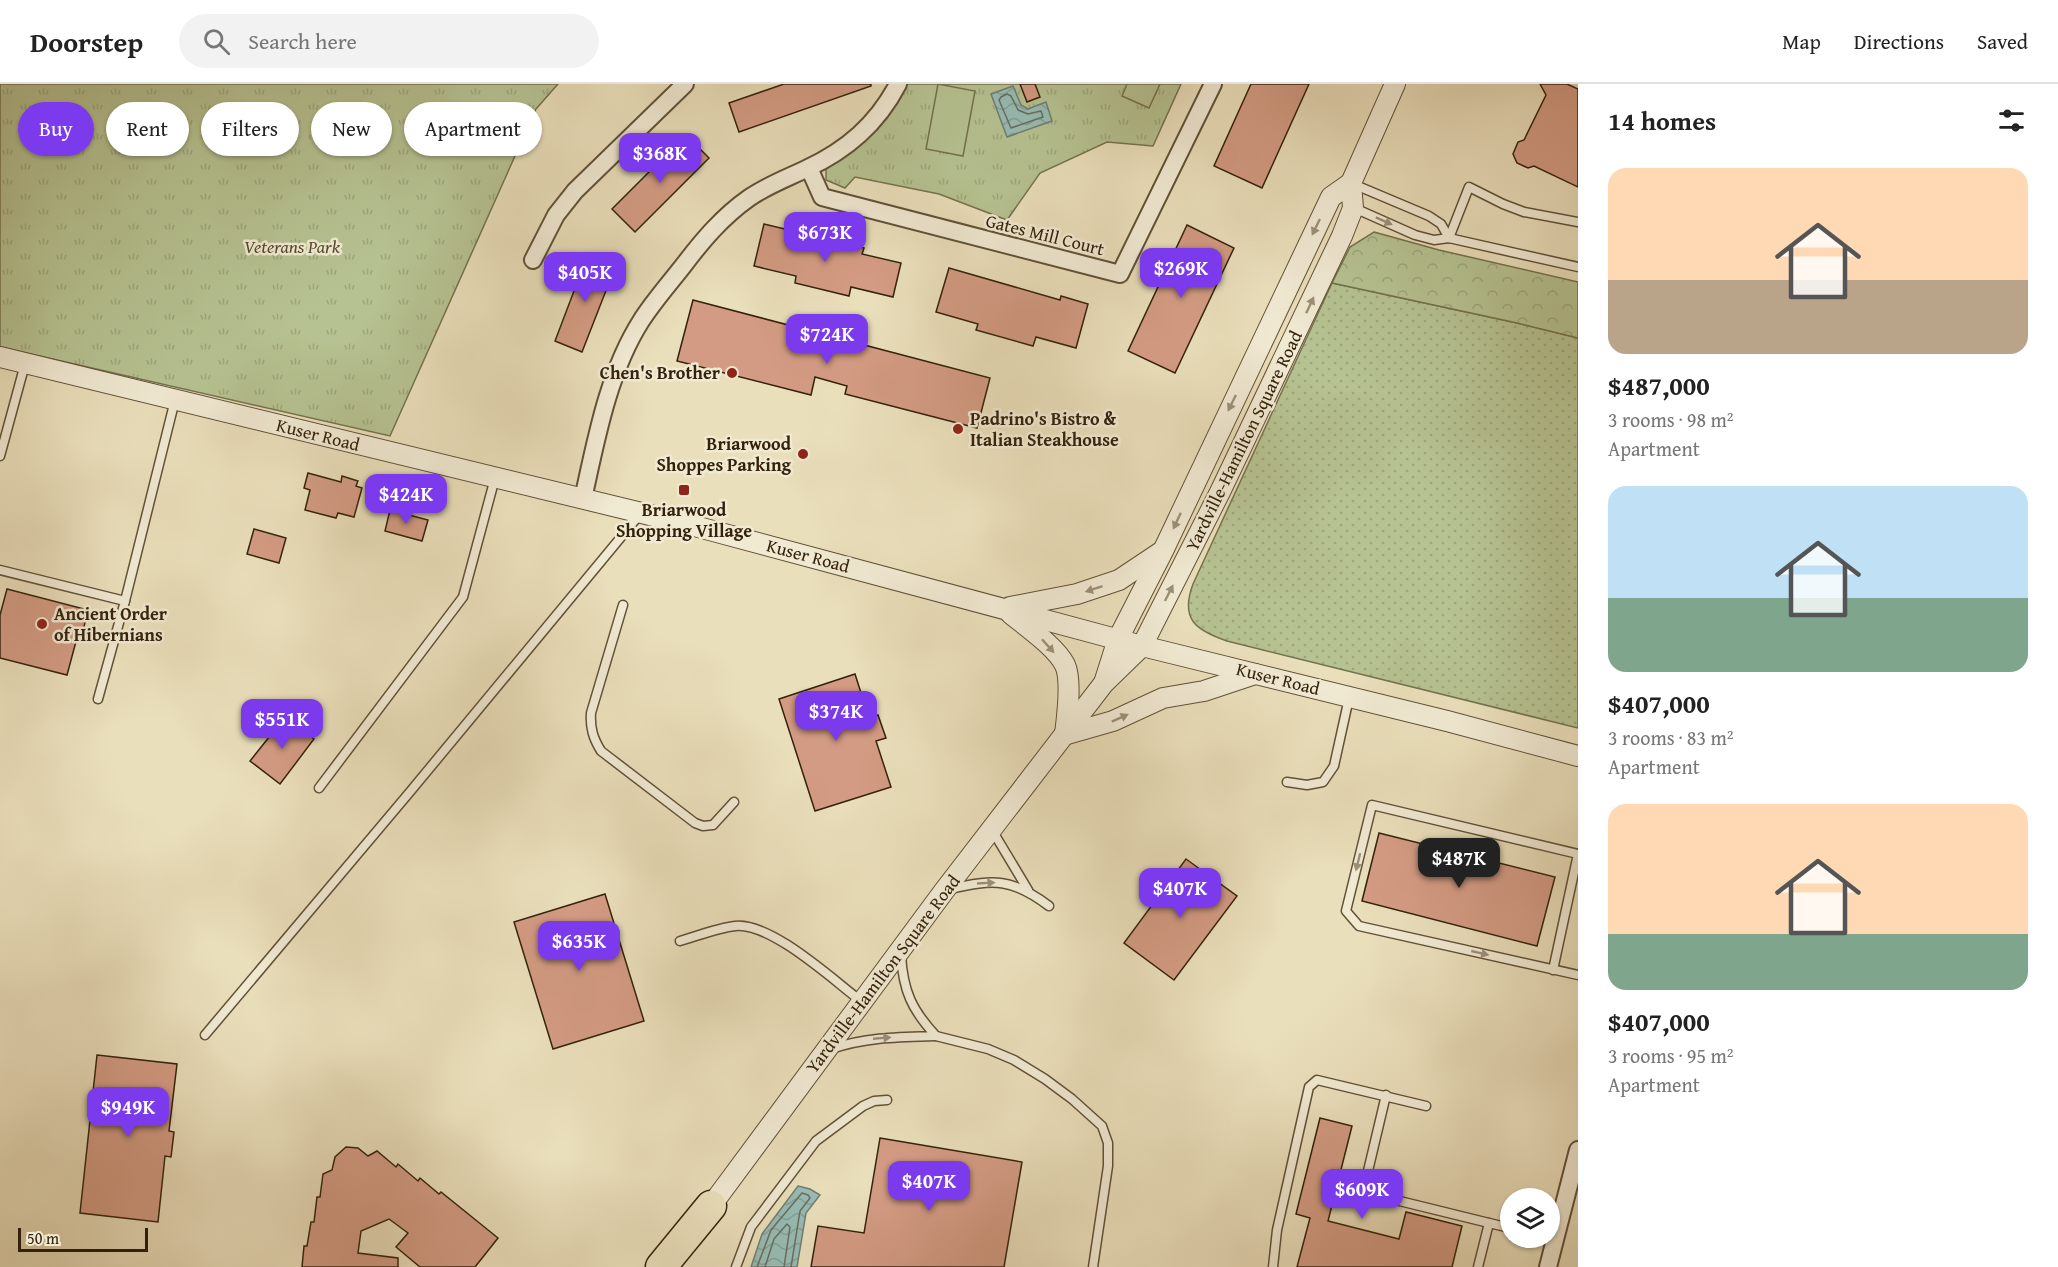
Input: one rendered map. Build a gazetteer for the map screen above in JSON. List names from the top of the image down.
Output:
{
  "streets": {
    "street": ["Gates Mill Court", "Kuser Road", "Yardville-Hamilton Square Road"]
  },
  "crossings": [
    ["Kuser Road", "Yardville-Hamilton Square Road"]
  ],
  "parks": ["Veterans Park"],
  "places": {
    "other": [
      "Chen's Brother",
      "Padrino's Bistro & Italian Steakhouse",
      "Briarwood Shoppes Parking",
      "Ancient Order of Hibernians"
    ],
    "transit": ["Briarwood Shopping Village"]
  },
  "scale_bar": "50 m",
  "page": {
    "header": "Doorstep",
    "search": "Search here",
    "nav": ["Map", "Directions", "Saved"],
    "heading": "14 homes",
    "chip": [
      "Buy",
      "Rent",
      "Filters",
      "New",
      "Apartment"
    ],
    "price": [
      "$368K",
      "$673K",
      "$269K",
      "$405K",
      "$724K",
      "$424K",
      "$374K",
      "$551K",
      "$487K",
      "$407K",
      "$635K",
      "$949K",
      "$407K",
      "$609K"
    ],
    "list": [
      {
        "name": "$487,000",
        "note": "3 rooms · 98 m² · Apartment"
      },
      {
        "name": "$407,000",
        "note": "3 rooms · 83 m² · Apartment"
      },
      {
        "name": "$407,000",
        "note": "3 rooms · 95 m² · Apartment"
      }
    ],
    "scale": "50 m"
  }
}
